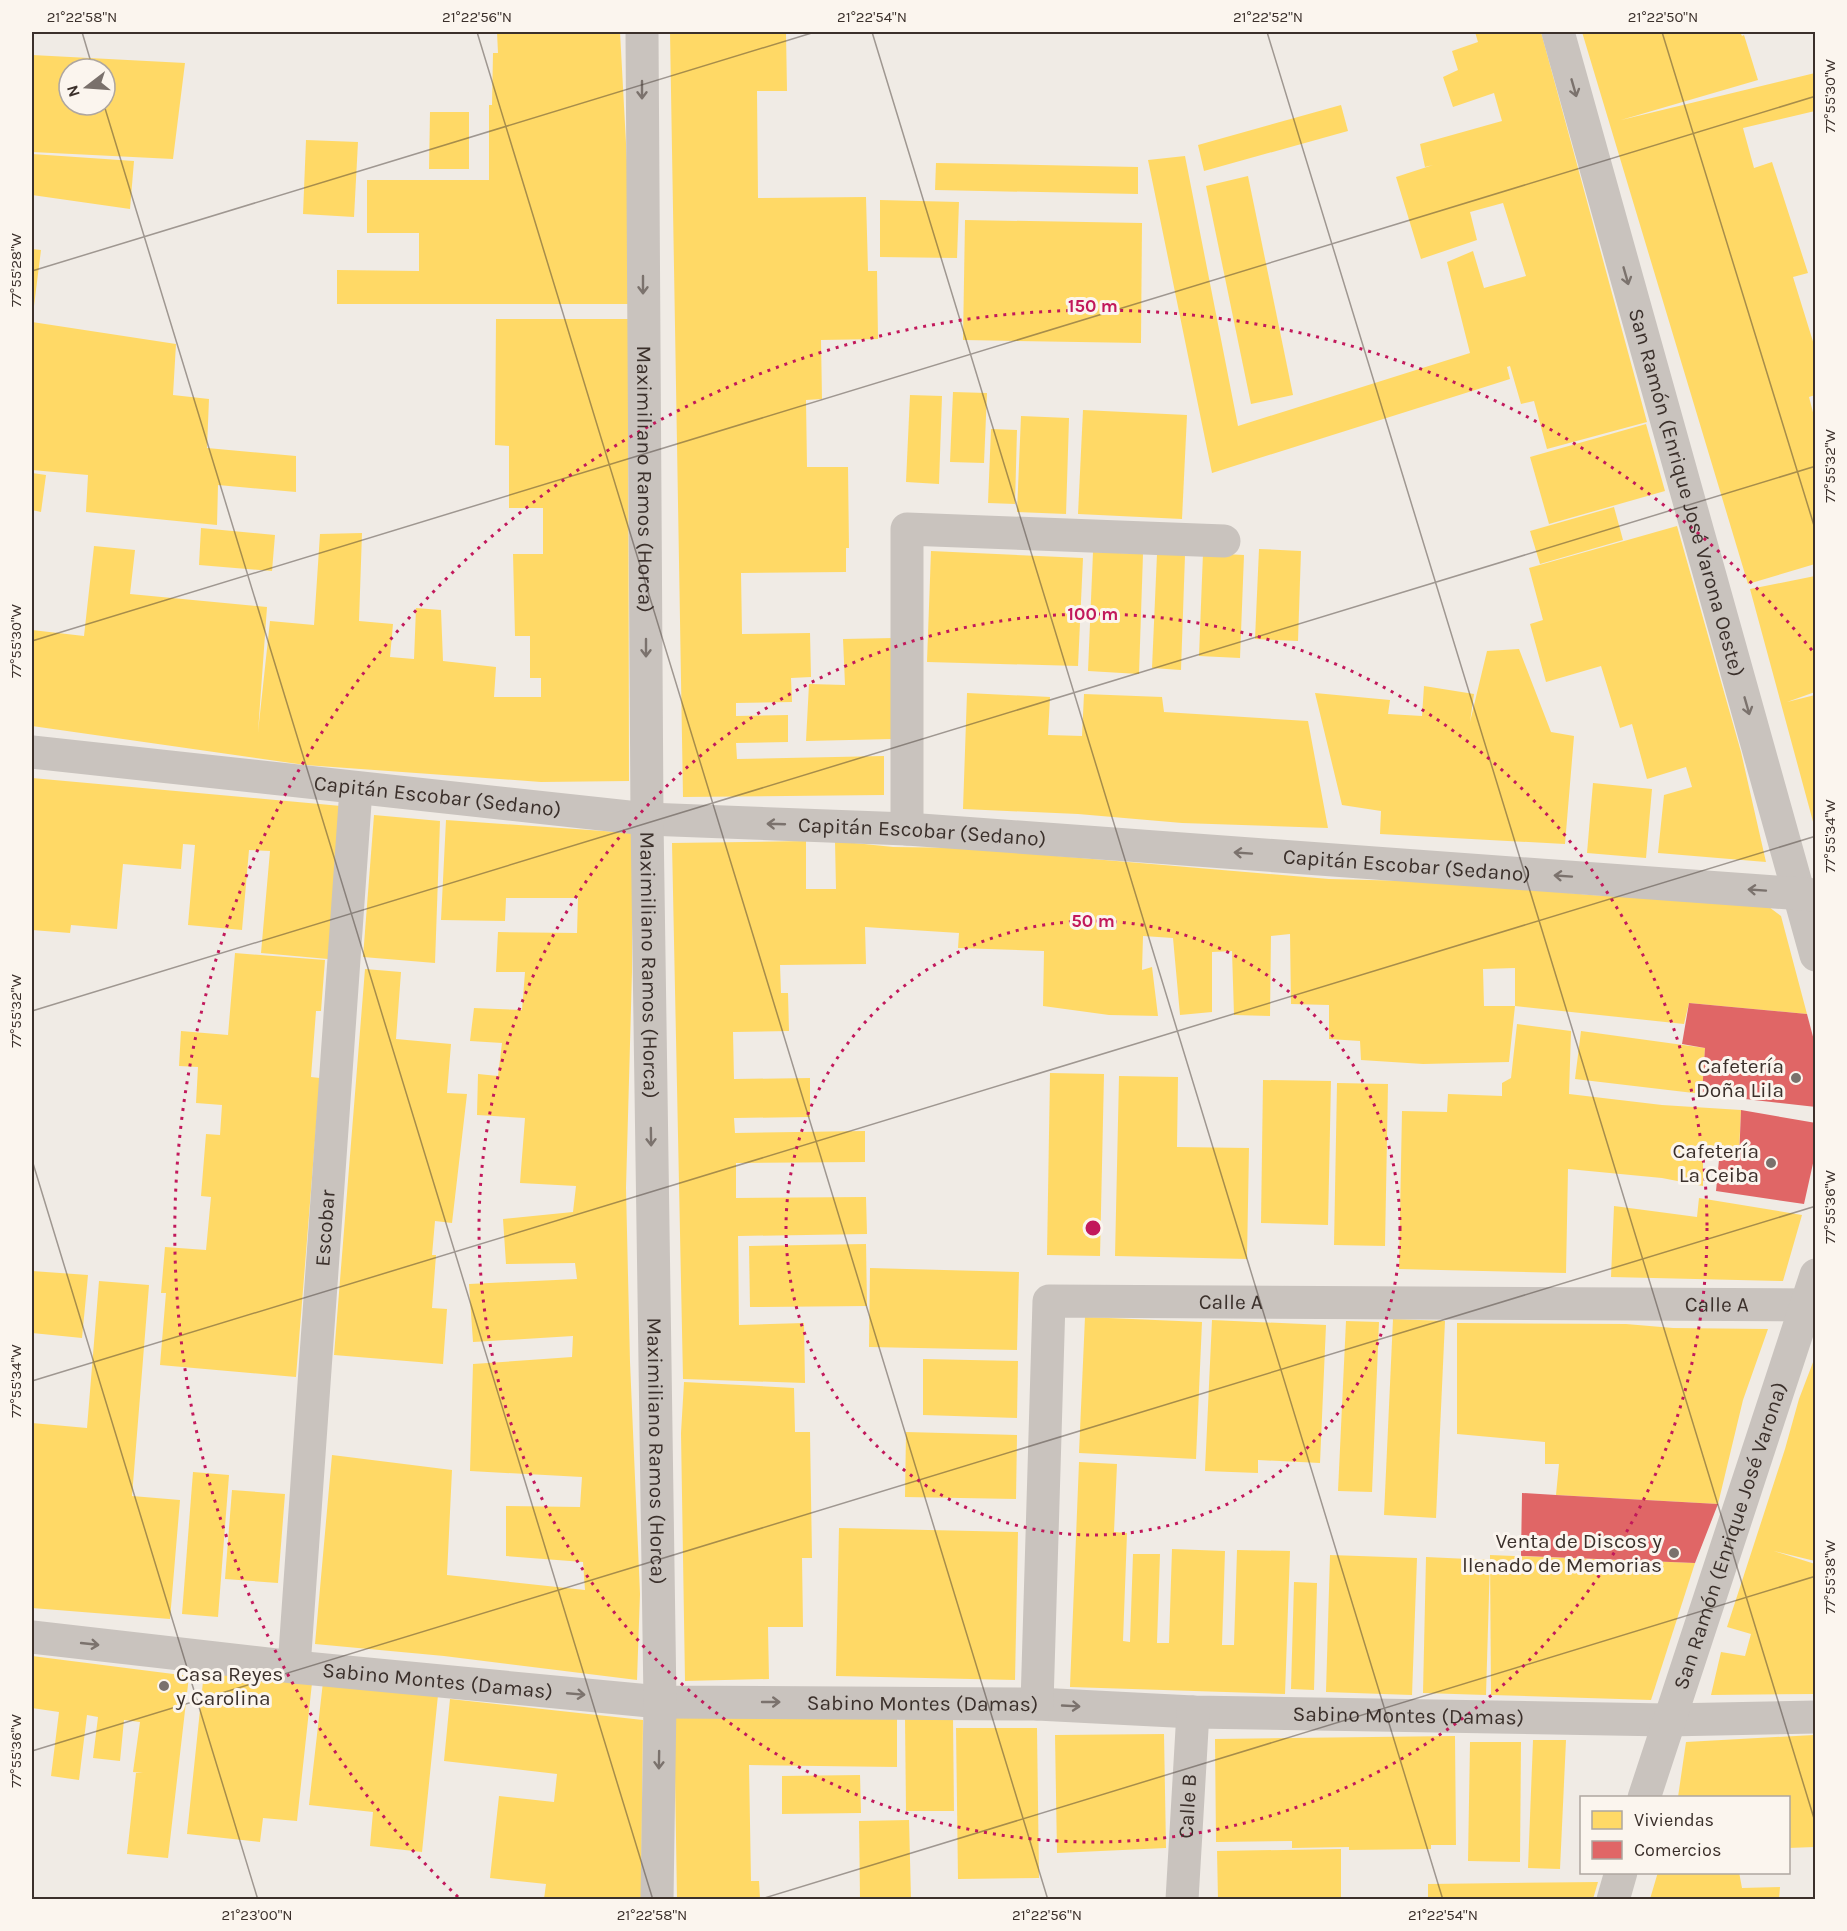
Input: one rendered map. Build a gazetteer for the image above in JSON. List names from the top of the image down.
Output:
{
  "streets": {
    "street": [
      "Maximiliano Ramos (Horca)",
      "San Ramón (Enrique José Varona Oeste)",
      "Capitán Escobar (Sedano)",
      "Escobar",
      "Calle A",
      "San Ramón (Enrique José Varona)",
      "Sabino Montes (Damas)",
      "Calle B"
    ]
  },
  "crossings": [
    ["Maximiliano Ramos (Horca)", "Capitán Escobar (Sedano)"],
    ["Maximiliano Ramos (Horca)", "Sabino Montes (Damas)"],
    ["San Ramón (Enrique José Varona Oeste)", "Capitán Escobar (Sedano)"],
    ["Capitán Escobar (Sedano)", "Escobar"],
    ["Escobar", "Sabino Montes (Damas)"],
    ["Calle A", "San Ramón (Enrique José Varona)"],
    ["Calle A", "Sabino Montes (Damas)"],
    ["San Ramón (Enrique José Varona)", "Sabino Montes (Damas)"],
    ["Sabino Montes (Damas)", "Calle B"]
  ],
  "one_way": [
    "Maximiliano Ramos (Horca)",
    "San Ramón (Enrique José Varona Oeste)",
    "Capitán Escobar (Sedano)",
    "Sabino Montes (Damas)"
  ],
  "places": [
    "Cafetería Doña Lila",
    "Cafetería La Ceiba",
    "Venta de Discos y llenado de Memorias",
    "Casa Reyes y Carolina"
  ],
  "legend": ["Viviendas", "Comercios"],
  "north": "left",
  "coordinates": [
    "21°22'58\"N",
    "21°22'56\"N",
    "21°22'54\"N",
    "21°22'52\"N",
    "21°22'50\"N",
    "77°55'30\"W",
    "77°55'28\"W",
    "77°55'32\"W",
    "77°55'34\"W",
    "77°55'36\"W",
    "77°55'38\"W",
    "21°23'00\"N"
  ],
  "rings": ["150 m", "100 m", "50 m"]
}
